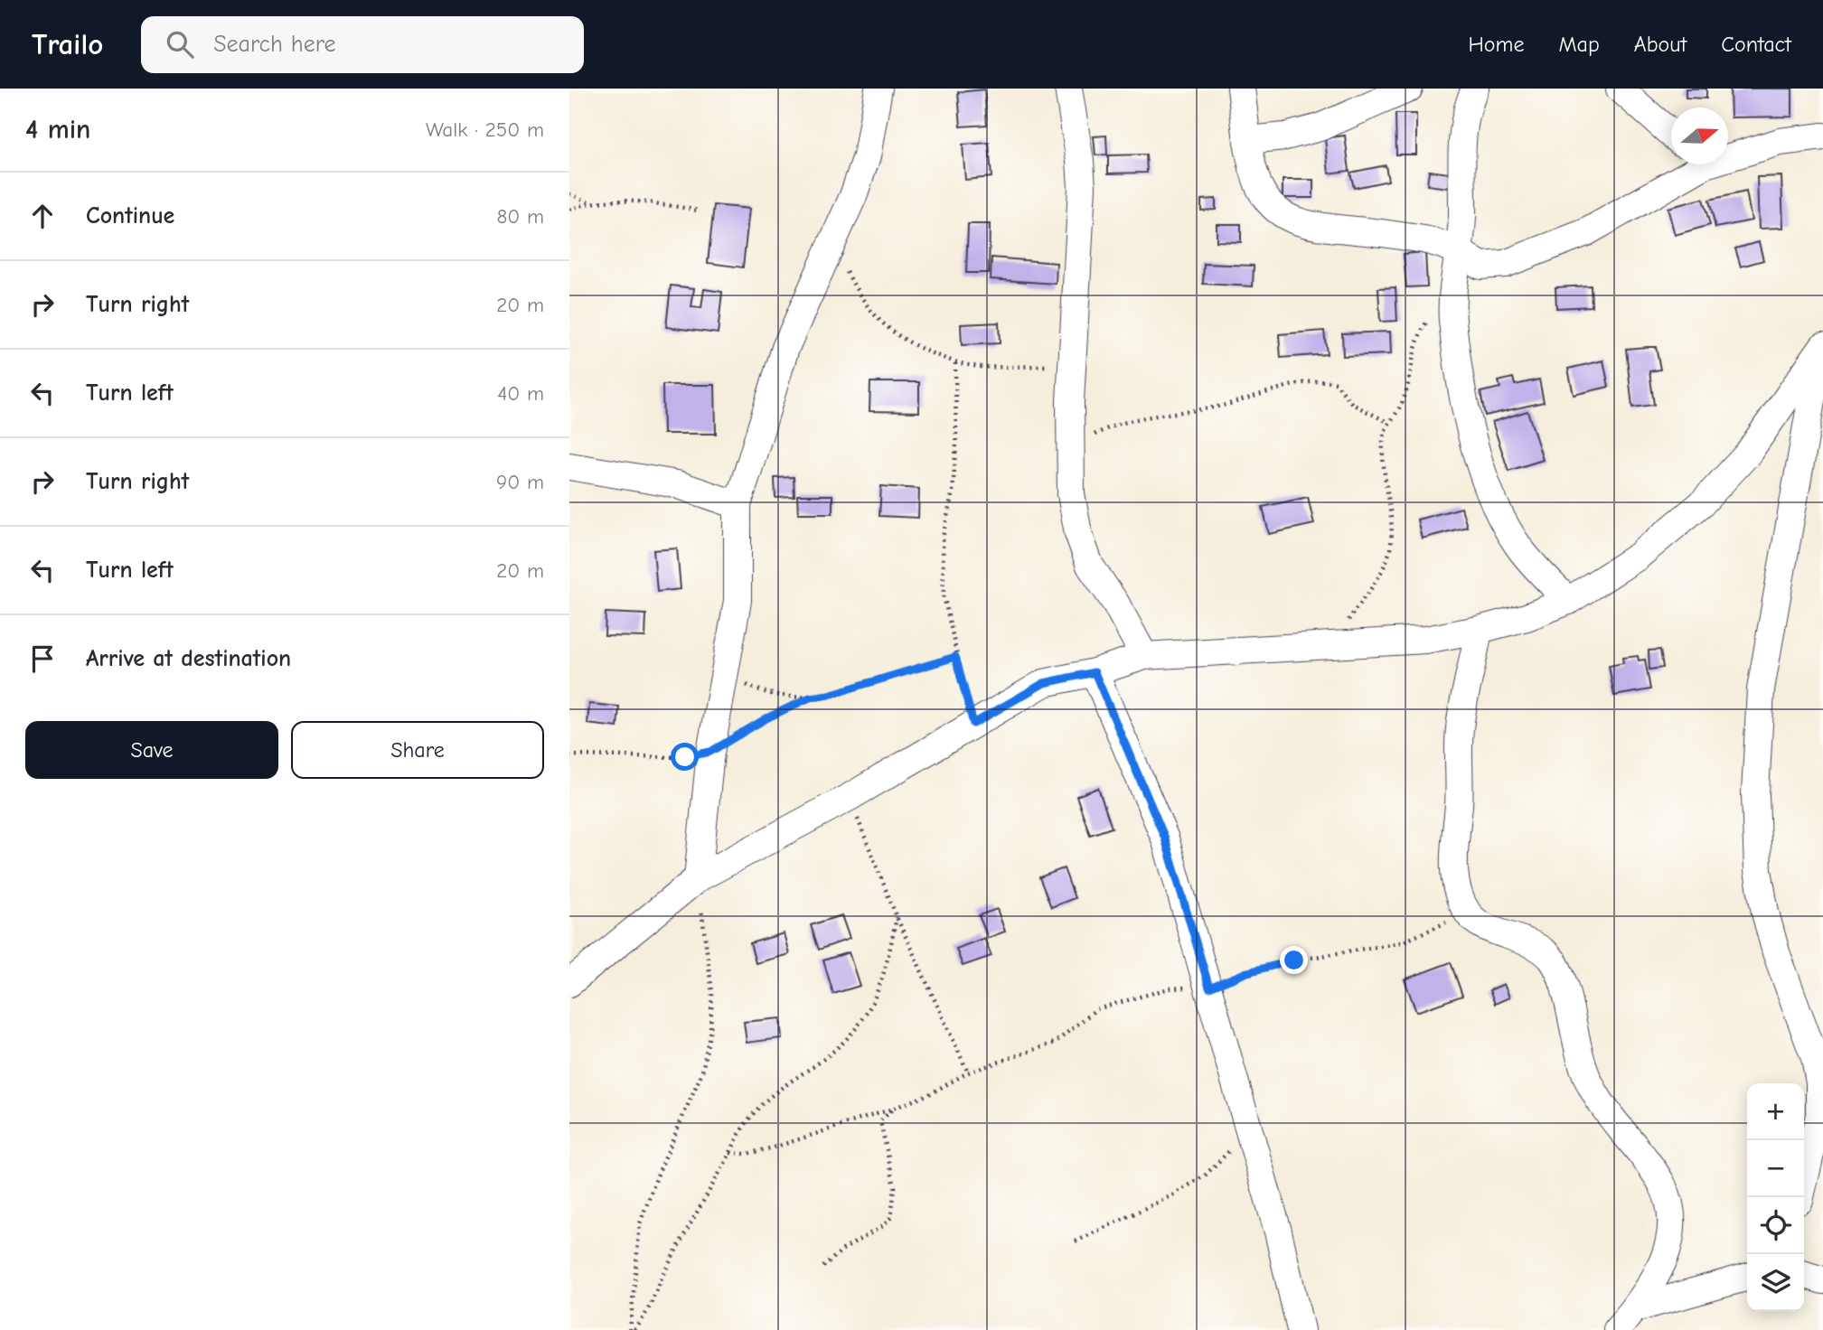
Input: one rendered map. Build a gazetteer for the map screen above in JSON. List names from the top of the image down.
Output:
{
  "north": "right",
  "page": {
    "header": "Trailo",
    "search": "Search here",
    "nav": [
      "Home",
      "Map",
      "About",
      "Contact"
    ],
    "heading": ["4 min", "Walk · 250 m"],
    "list": [
      ["Continue", "80 m"],
      ["Turn right", "20 m"],
      ["Turn left", "40 m"],
      ["Turn right", "90 m"],
      ["Turn left", "20 m"],
      "Arrive at destination"
    ],
    "buttons": ["Save", "Share"],
    "map_buttons": ["+", "−"]
  }
}
